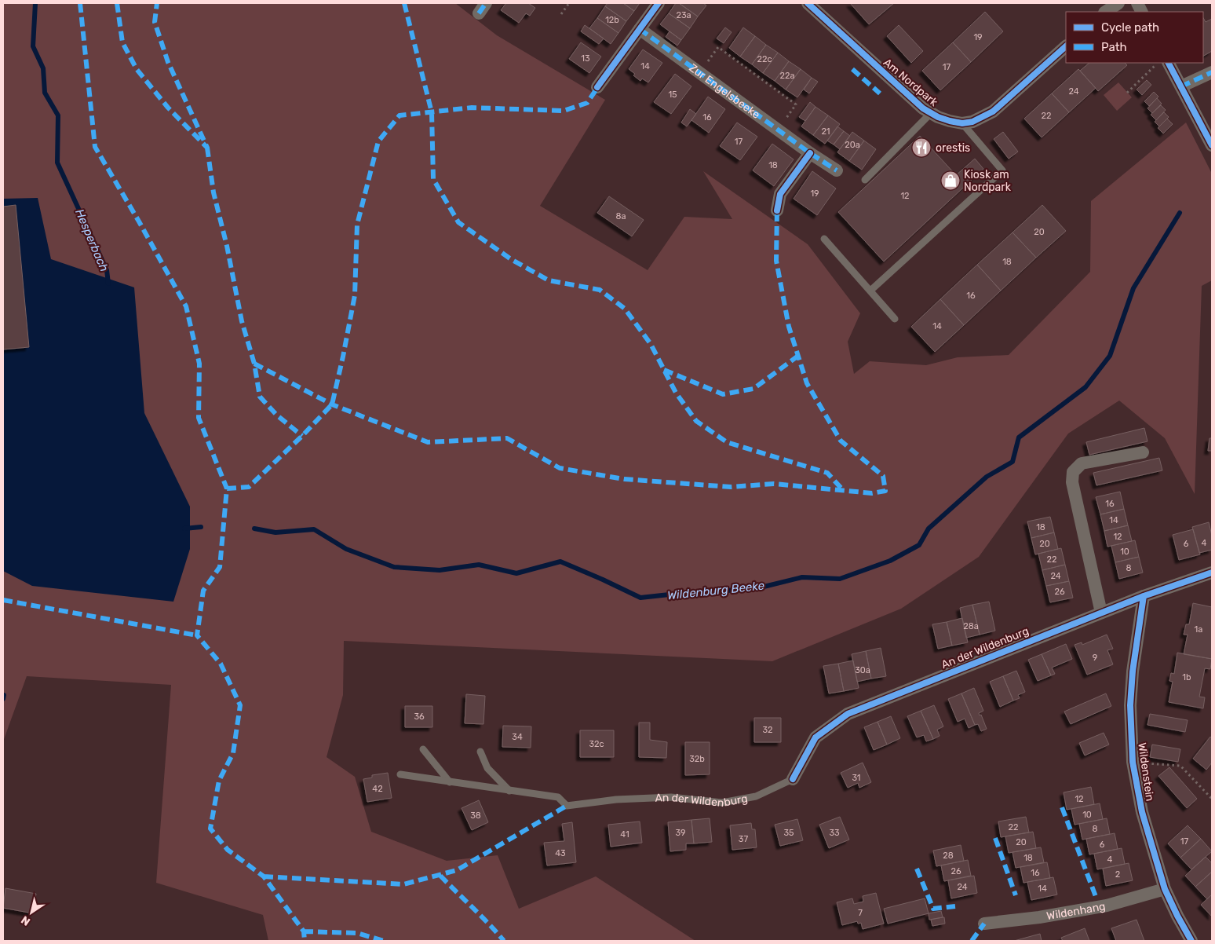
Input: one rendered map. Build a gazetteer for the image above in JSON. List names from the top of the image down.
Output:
{
  "streets": {
    "street": [
      "Am Nordpark",
      "Zur Engelsbeeke",
      "An der Wildenburg",
      "Wildenstein",
      "Wildenhang"
    ]
  },
  "crossings": [
    ["An der Wildenburg", "Wildenstein"],
    ["Wildenstein", "Wildenhang"]
  ],
  "water": ["Hesperbach", "Wildenburg Beeke"],
  "places": {
    "restaurant": ["orestis"],
    "shop": ["Kiosk am Nordpark"]
  },
  "house_numbers": [
    "23a",
    "12b",
    "19",
    "13",
    "22c",
    "14",
    "17",
    "22a",
    "24",
    "15",
    "22",
    "16",
    "21",
    "17",
    "20a",
    "18",
    "19",
    "12",
    "8a",
    "20",
    "18",
    "16",
    "14",
    "16",
    "14",
    "18",
    "12",
    "4",
    "20",
    "6",
    "10",
    "22",
    "8",
    "24",
    "26",
    "28a",
    "1a",
    "9",
    "30a",
    "1b",
    "36",
    "32",
    "34",
    "32c",
    "32b",
    "31",
    "42",
    "12",
    "10",
    "38",
    "22",
    "8",
    "39",
    "35",
    "33",
    "41",
    "37",
    "17",
    "20",
    "6",
    "43",
    "28",
    "18",
    "4",
    "26",
    "16",
    "2",
    "24",
    "14",
    "7"
  ],
  "legend": ["Cycle path", "Path"],
  "north": "bottom left"
}
